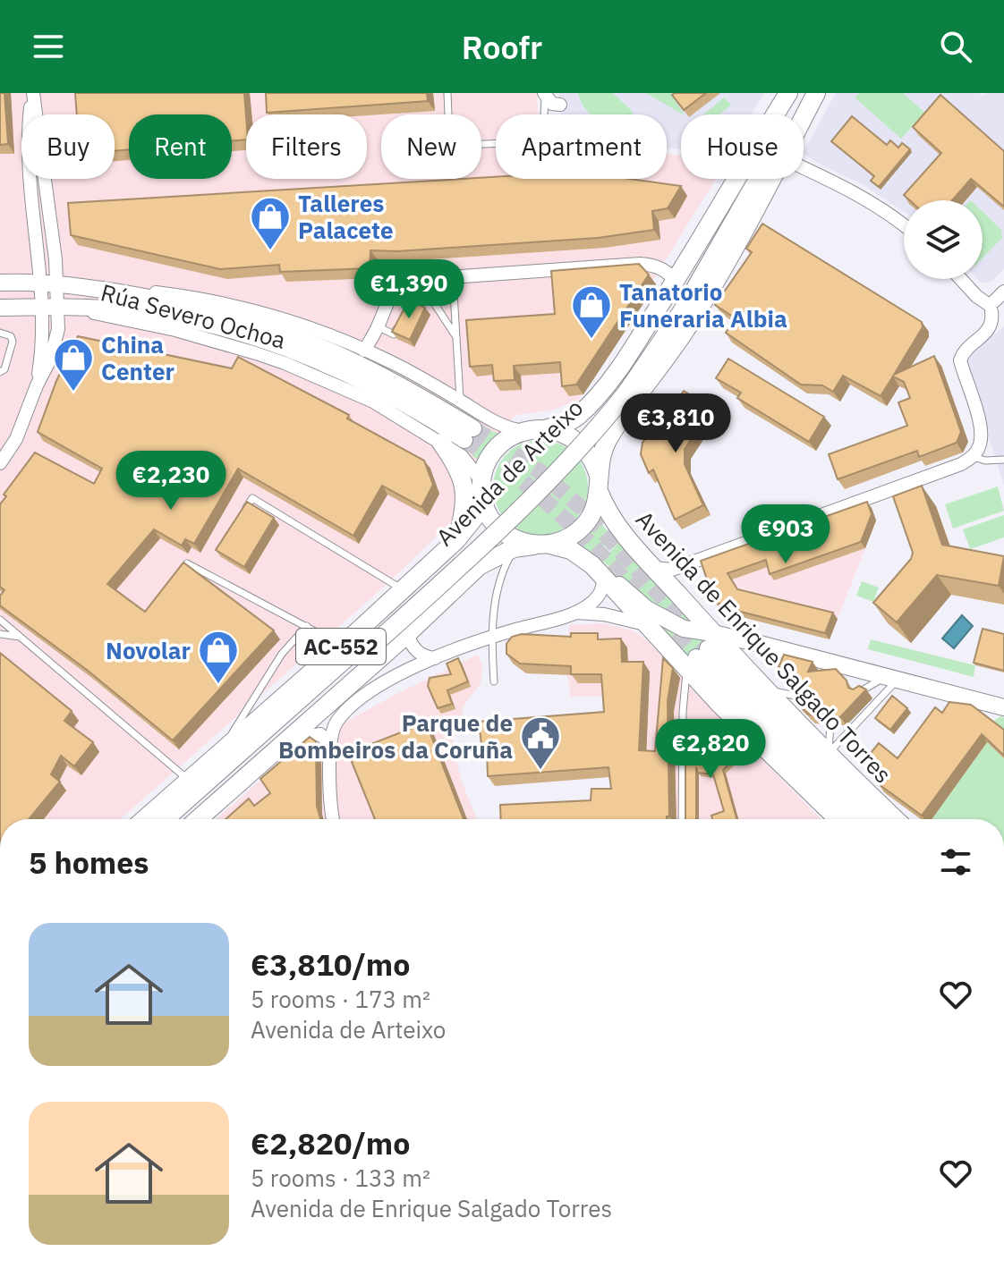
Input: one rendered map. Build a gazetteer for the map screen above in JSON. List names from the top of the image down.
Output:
{
  "streets": {
    "main road": [
      "Rúa Severo Ochoa",
      "Avenida de Arteixo",
      "AC-552",
      "Avenida de Enrique Salgado Torres"
    ]
  },
  "crossings": [
    ["Rúa Severo Ochoa", "Avenida de Arteixo"],
    ["Rúa Severo Ochoa", "AC-552"],
    ["Rúa Severo Ochoa", "Avenida de Enrique Salgado Torres"],
    ["Avenida de Arteixo", "AC-552"],
    ["Avenida de Arteixo", "Avenida de Enrique Salgado Torres"],
    ["AC-552", "Avenida de Enrique Salgado Torres"]
  ],
  "places": {
    "shop": [
      "Talleres Palacete",
      "Tanatorio Funeraria Albia",
      "China Center",
      "Novolar"
    ],
    "public building": ["Parque de Bombeiros da Coruña"]
  },
  "page": {
    "header": "Roofr",
    "chip": [
      "Buy",
      "Rent",
      "Filters",
      "New",
      "Apartment",
      "House"
    ],
    "price": [
      "€1,390",
      "€3,810",
      "€2,230",
      "€903",
      "€2,820"
    ],
    "heading": "5 homes",
    "list": [
      {
        "name": "€3,810/mo",
        "note": "5 rooms · 173 m² · Avenida de Arteixo"
      },
      {
        "name": "€2,820/mo",
        "note": "5 rooms · 133 m² · Avenida de Enrique Salgado Torres"
      }
    ]
  }
}
